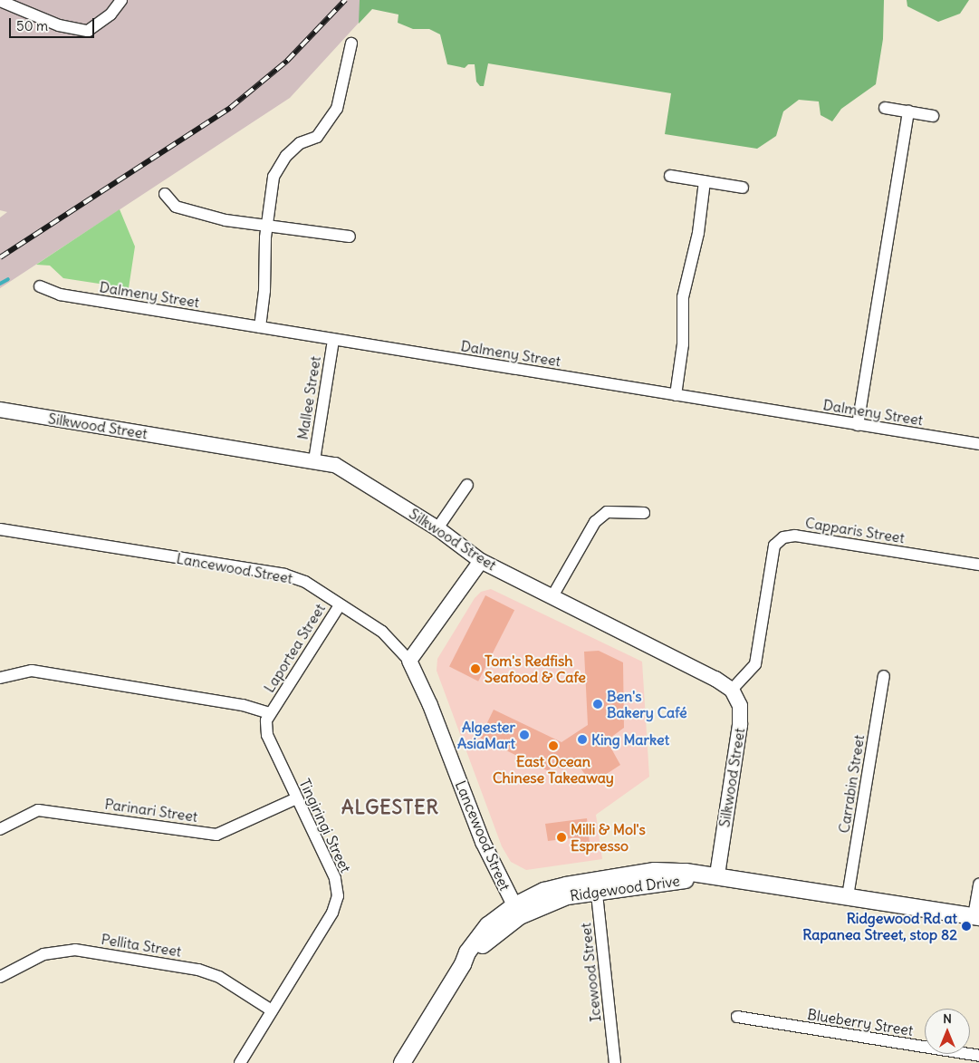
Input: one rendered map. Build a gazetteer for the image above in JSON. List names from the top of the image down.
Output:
{
  "streets": {
    "main road": ["Ridgewood Drive"],
    "street": [
      "Dalmeny Street",
      "Mallee Street",
      "Silkwood Street",
      "Capparis Street",
      "Lancewood Street",
      "Laportea Street",
      "Carrabin Street",
      "Parinari Street",
      "Tingiringi Street",
      "Pellita Street",
      "Icewood Street",
      "Blueberry Street"
    ]
  },
  "crossings": [
    ["Dalmeny Street", "Mallee Street"],
    ["Mallee Street", "Silkwood Street"],
    ["Silkwood Street", "Capparis Street"],
    ["Silkwood Street", "Ridgewood Drive"],
    ["Lancewood Street", "Laportea Street"],
    ["Lancewood Street", "Ridgewood Drive"],
    ["Laportea Street", "Tingiringi Street"],
    ["Carrabin Street", "Ridgewood Drive"],
    ["Parinari Street", "Tingiringi Street"],
    ["Tingiringi Street", "Pellita Street"],
    ["Ridgewood Drive", "Icewood Street"]
  ],
  "districts": ["ALGESTER"],
  "places": [
    "Tom's Redfish Seafood & Cafe",
    "Ben's Bakery Café",
    "Algester AsiaMart",
    "King Market",
    "East Ocean Chinese Takeaway",
    "Milli & Mol's Espresso",
    "Ridgewood Rd at Rapanea Street, stop 82"
  ],
  "scale_bar": "50 m",
  "north": "top"
}
